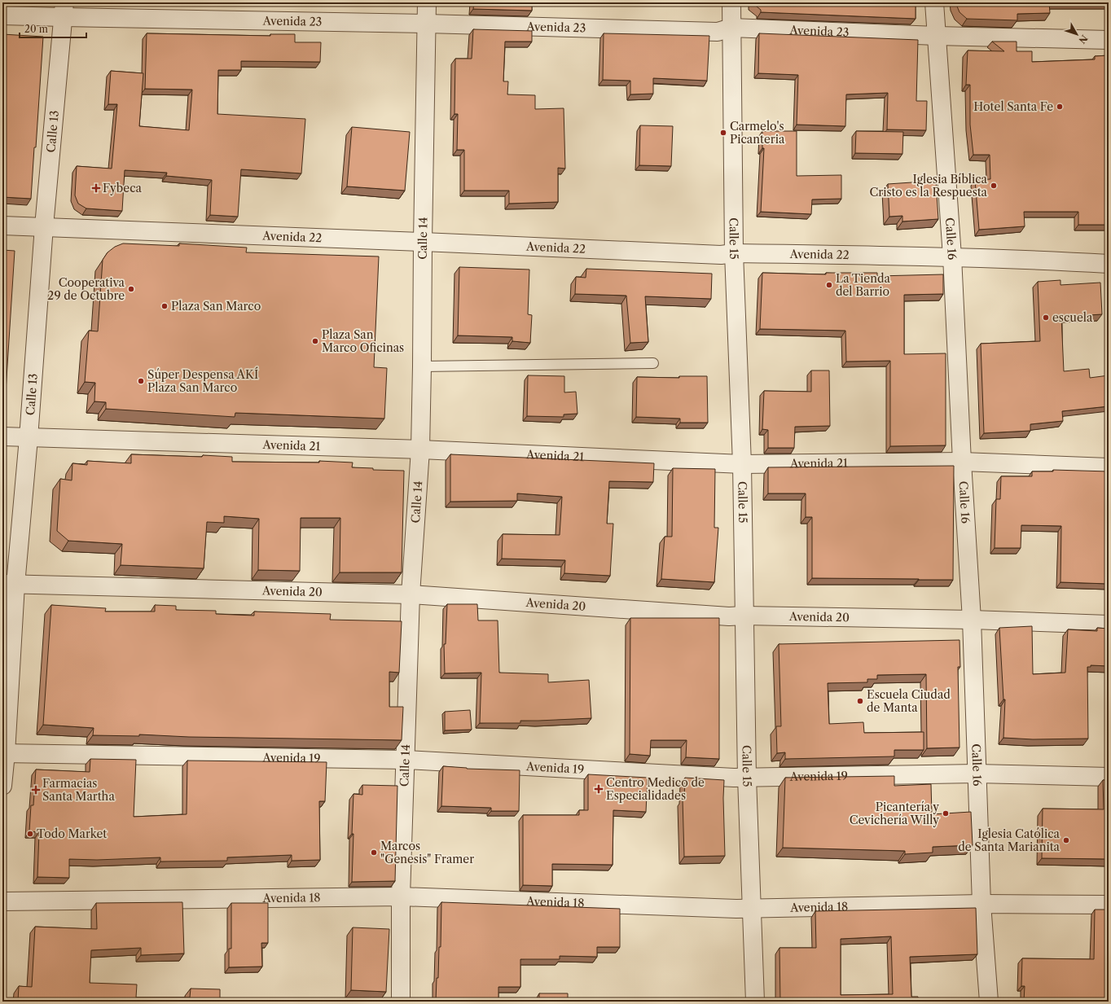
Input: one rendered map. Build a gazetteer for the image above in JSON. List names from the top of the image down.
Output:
{
  "streets": {
    "street": [
      "Avenida 23",
      "Calle 13",
      "Avenida 22",
      "Calle 14",
      "Calle 15",
      "Calle 16",
      "Avenida 21",
      "Avenida 20",
      "Avenida 19",
      "Avenida 18"
    ]
  },
  "crossings": [
    ["Avenida 23", "Calle 13"],
    ["Avenida 23", "Calle 14"],
    ["Avenida 23", "Calle 15"],
    ["Avenida 23", "Calle 16"],
    ["Calle 13", "Avenida 22"],
    ["Calle 13", "Avenida 21"],
    ["Calle 13", "Avenida 20"],
    ["Calle 13", "Avenida 19"],
    ["Avenida 22", "Calle 14"],
    ["Avenida 22", "Calle 15"],
    ["Avenida 22", "Calle 16"],
    ["Calle 14", "Avenida 21"],
    ["Calle 14", "Avenida 20"],
    ["Calle 14", "Avenida 19"],
    ["Calle 14", "Avenida 18"],
    ["Calle 15", "Avenida 21"],
    ["Calle 15", "Avenida 20"],
    ["Calle 15", "Avenida 19"],
    ["Calle 15", "Avenida 18"],
    ["Calle 16", "Avenida 21"],
    ["Calle 16", "Avenida 20"],
    ["Calle 16", "Avenida 19"],
    ["Calle 16", "Avenida 18"]
  ],
  "places": {
    "other": [
      "Hotel Santa Fe",
      "Carmelo's Picanteria",
      "Iglesia Bíblica Cristo es la Respuesta",
      "La Tienda del Barrio",
      "Cooperativa 29 de Octubre",
      "Plaza San Marco",
      "escuela",
      "Plaza San Marco Oficinas",
      "Súper Despensa AKÍ Plaza San Marco",
      "Escuela Ciudad de Manta",
      "Picantería y Cevichería Willy",
      "Todo Market",
      "Iglesia Católica de Santa Marianita",
      "Marcos \"Genesis\" Framer"
    ],
    "health": ["Fybeca", "Centro Medico de Especialidades", "Farmacias Santa Martha"]
  },
  "scale_bar": "20 m",
  "north": "bottom right"
}
